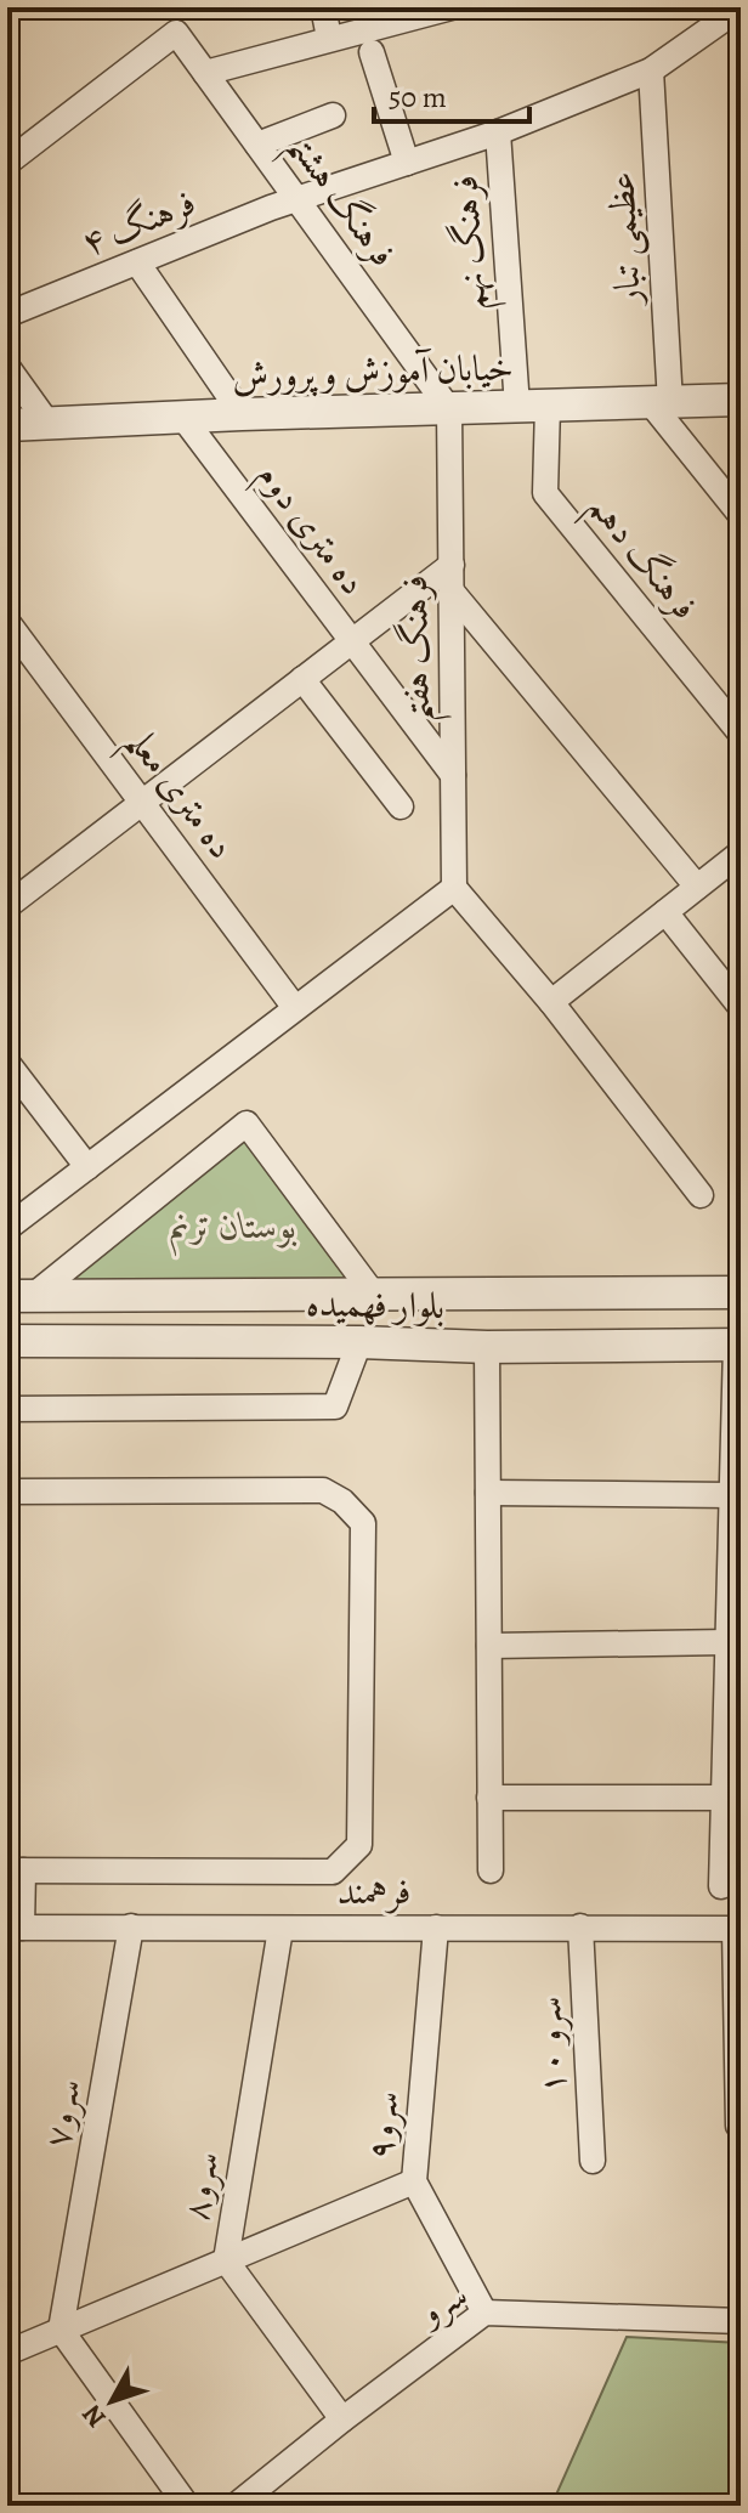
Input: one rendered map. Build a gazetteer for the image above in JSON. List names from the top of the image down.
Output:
{
  "streets": {
    "street": [
      "فرهنگ هشتم",
      "فرهنگ ۴",
      "عظیمی تبار",
      "فرهنگ نهم",
      "خیابان آموزش و پرورش",
      "ده متری دوم",
      "فرهنگ دهم",
      "فرهنگ هفتم",
      "ده متری معلم",
      "بلوار فهمیده",
      "فرهمند",
      "سرو ۱۰",
      "سرو۷",
      "سرو۹",
      "سرو۸",
      "سرو"
    ]
  },
  "crossings": [
    ["فرهنگ هشتم", "فرهنگ ۴"],
    ["فرهنگ هشتم", "خیابان آموزش و پرورش"],
    ["فرهنگ هشتم", "فرهنگ هفتم"],
    ["فرهنگ ۴", "عظیمی تبار"],
    ["فرهنگ ۴", "فرهنگ نهم"],
    ["عظیمی تبار", "خیابان آموزش و پرورش"],
    ["فرهنگ نهم", "خیابان آموزش و پرورش"],
    ["فرهنگ نهم", "فرهنگ دهم"],
    ["خیابان آموزش و پرورش", "ده متری دوم"],
    ["خیابان آموزش و پرورش", "فرهنگ دهم"],
    ["خیابان آموزش و پرورش", "فرهنگ هفتم"],
    ["ده متری دوم", "فرهنگ هفتم"],
    ["فرهمند", "سرو ۱۰"],
    ["فرهمند", "سرو۷"],
    ["فرهمند", "سرو۹"],
    ["فرهمند", "سرو۸"],
    ["سرو۹", "سرو"],
    ["سرو۸", "سرو"]
  ],
  "parks": ["بوستان ترنم"],
  "scale_bar": "50 m",
  "north": "bottom left"
}
